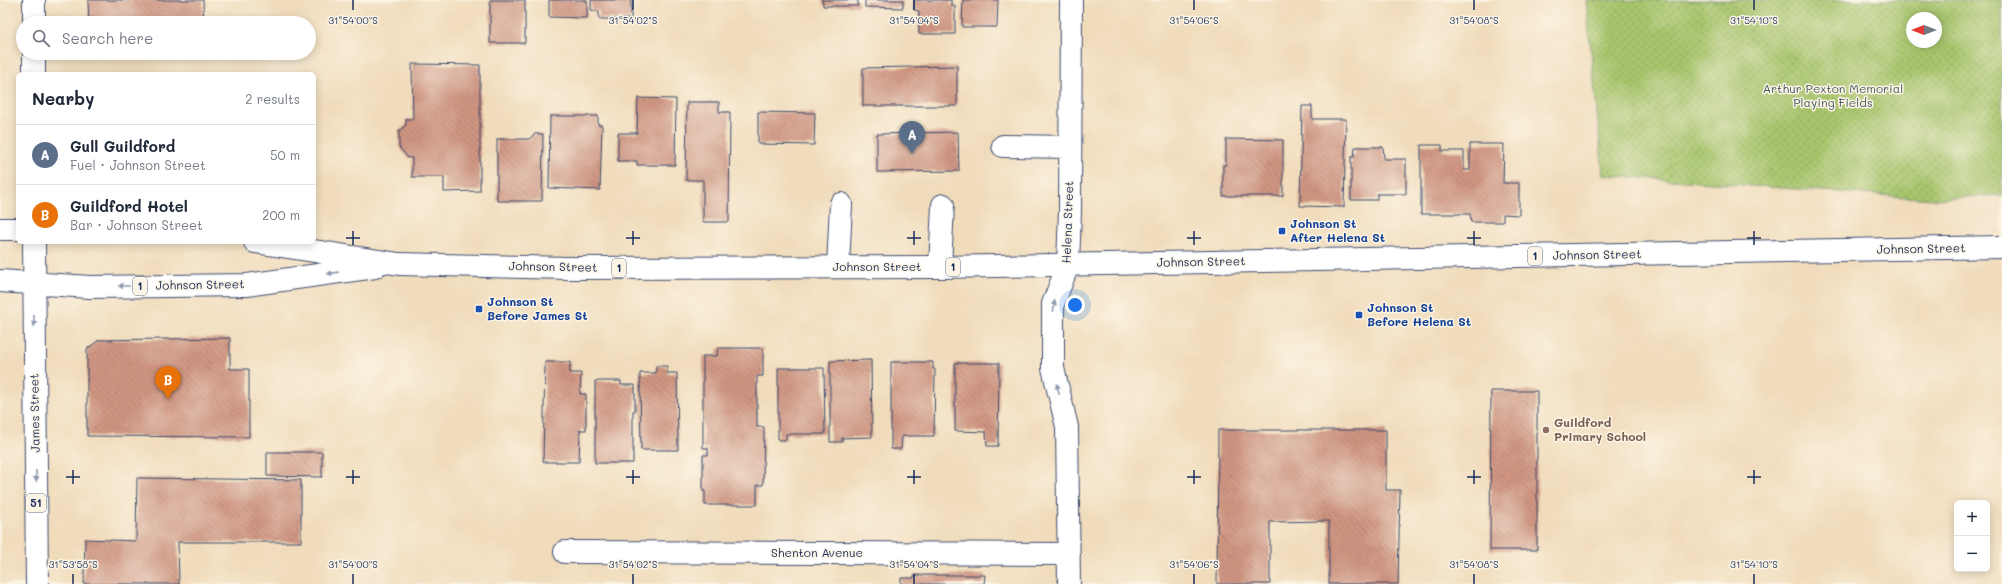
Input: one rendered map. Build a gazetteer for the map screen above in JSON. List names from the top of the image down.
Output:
{
  "streets": {
    "main road": [
      "Helena Street",
      "Johnson Street",
      "1",
      "James Street",
      "51",
      "Shenton Avenue"
    ]
  },
  "crossings": [
    ["Helena Street", "Johnson Street"],
    ["Helena Street", "Shenton Avenue"],
    ["Johnson Street", "James Street"]
  ],
  "one_way": ["Helena Street", "James Street"],
  "parks": ["Arthur Pexton Memorial Playing Fields"],
  "places": {
    "transit": ["Johnson St After Helena St", "Johnson St Before James St", "Johnson St Before Helena St"],
    "other": ["Guildford Primary School"]
  },
  "north": "left",
  "page": {
    "search": "Search here",
    "heading": ["Nearby", "2 results"],
    "pins": ["A", "B"],
    "list": [
      {
        "mark": "A",
        "name": "Gull Guildford",
        "note": "Fuel · Johnson Street",
        "value": "50 m"
      },
      {
        "mark": "B",
        "name": "Guildford Hotel",
        "note": "Bar · Johnson Street",
        "value": "200 m"
      }
    ],
    "map_buttons": ["+", "−"]
  },
  "coordinates": [
    "31°54'00\"S",
    "31°54'02\"S",
    "31°54'04\"S",
    "31°54'06\"S",
    "31°54'08\"S",
    "31°54'10\"S",
    "31°53'58\"S"
  ]
}
